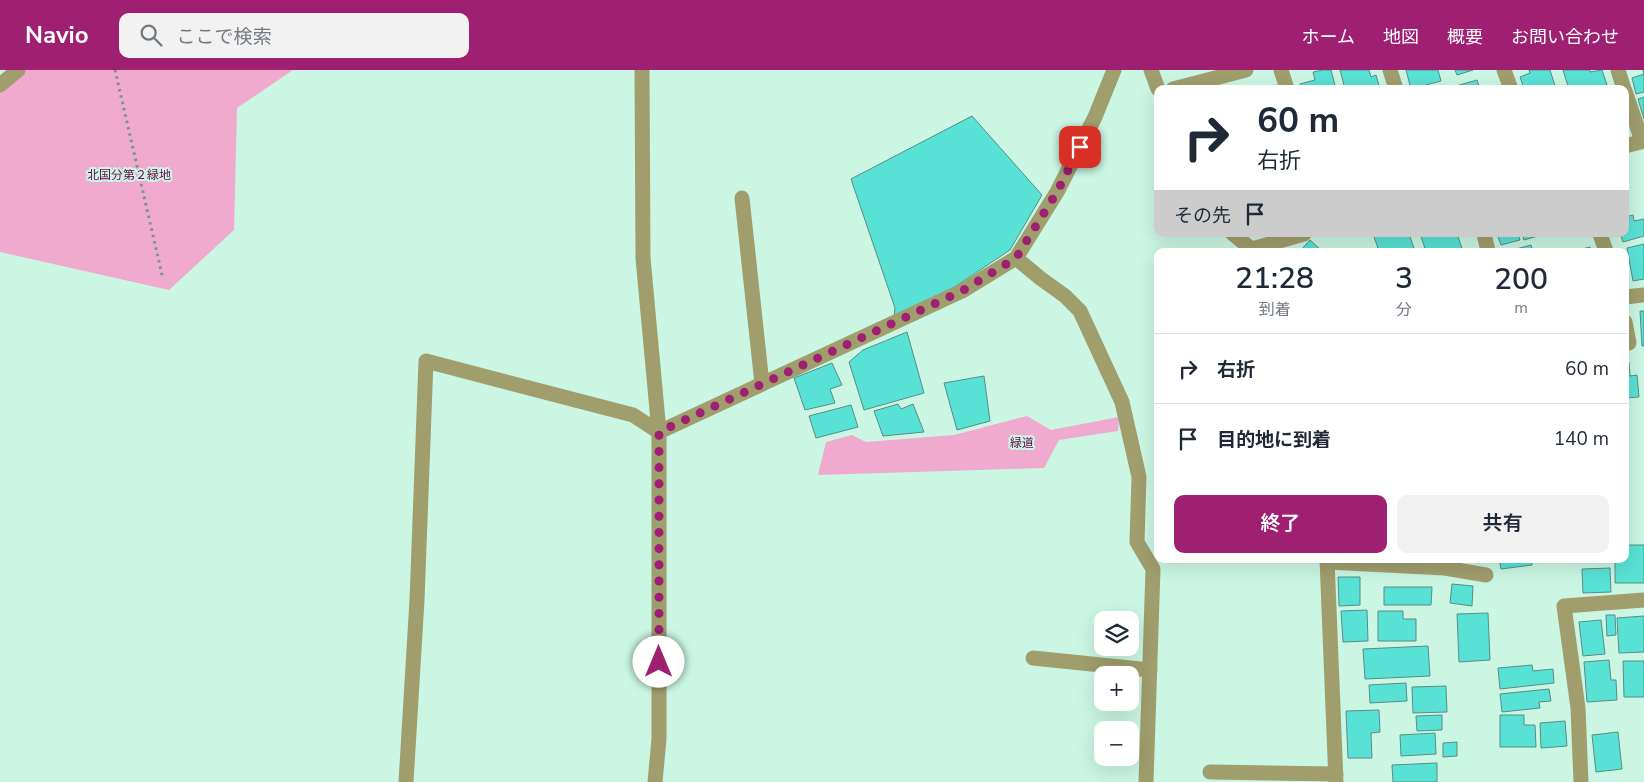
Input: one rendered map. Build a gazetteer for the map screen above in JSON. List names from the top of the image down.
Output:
{
  "parks": ["北国分第２緑地", "緑道"],
  "page": {
    "header": "Navio",
    "search": "ここで検索",
    "nav": [
      "ホーム",
      "地図",
      "概要",
      "お問い合わせ"
    ],
    "turn": ["60 m", "右折"],
    "then": "その先",
    "eta": [
      "21:28",
      "到着",
      "3",
      "分",
      "200",
      "m"
    ],
    "list": [
      {
        "name": "右折",
        "value": "60 m"
      },
      {
        "name": "目的地に到着",
        "value": "140 m"
      }
    ],
    "buttons": ["終了", "共有"],
    "map_buttons": ["+", "−"]
  }
}
